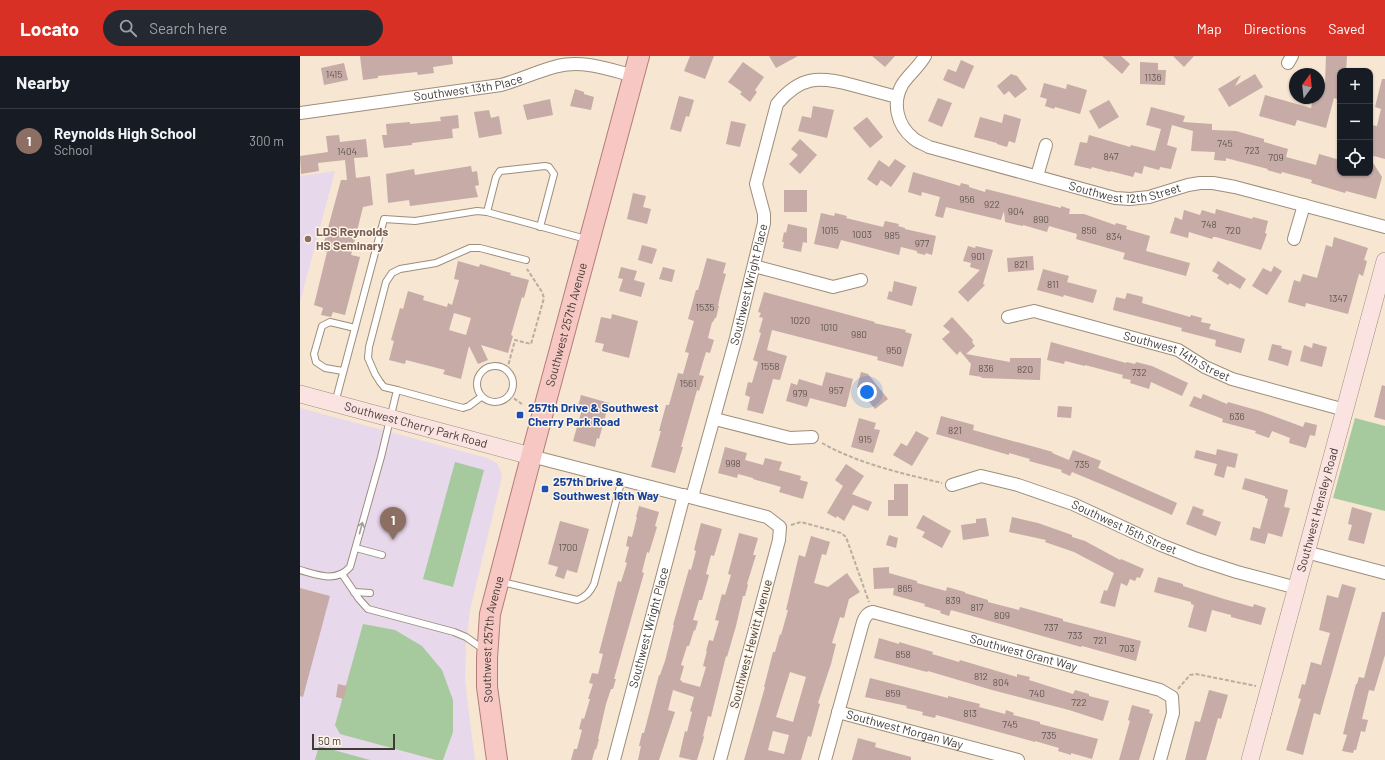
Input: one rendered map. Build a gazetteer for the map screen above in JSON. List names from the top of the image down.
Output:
{
  "streets": {
    "main road": ["Southwest 257th Avenue"],
    "street": [
      "Southwest 13th Place",
      "Southwest 12th Street",
      "Southwest Wright Place",
      "Southwest 14th Street",
      "Southwest Cherry Park Road",
      "Southwest Hensley Road",
      "Southwest 15th Street",
      "Southwest Hewitt Avenue",
      "Southwest Grant Way",
      "Southwest Morgan Way"
    ]
  },
  "crossings": [
    ["Southwest 13th Place", "Southwest 257th Avenue"],
    ["Southwest 12th Street", "Southwest Wright Place"],
    ["Southwest 257th Avenue", "Southwest Cherry Park Road"],
    ["Southwest 14th Street", "Southwest Hensley Road"],
    ["Southwest Hensley Road", "Southwest 15th Street"]
  ],
  "places": {
    "other": ["LDS Reynolds HS Seminary"],
    "transit": ["257th Drive & Southwest Cherry Park Road", "257th Drive & Southwest 16th Way"]
  },
  "house_numbers": [
    "1415",
    "1136",
    "745",
    "723",
    "1404",
    "847",
    "709",
    "956",
    "922",
    "904",
    "890",
    "748",
    "1015",
    "856",
    "720",
    "1003",
    "985",
    "834",
    "977",
    "901",
    "821",
    "811",
    "1347",
    "1535",
    "1020",
    "1010",
    "980",
    "950",
    "1558",
    "836",
    "820",
    "732",
    "1561",
    "957",
    "979",
    "636",
    "821",
    "915",
    "998",
    "735",
    "1700",
    "865",
    "839",
    "817",
    "809",
    "737",
    "733",
    "721",
    "703",
    "858",
    "812",
    "804",
    "859",
    "740",
    "722",
    "813",
    "745",
    "735"
  ],
  "scale_bar": "50 m",
  "north": "top",
  "page": {
    "header": "Locato",
    "search": "Search here",
    "nav": ["Map", "Directions", "Saved"],
    "heading": "Nearby",
    "map_buttons": ["+", "−"],
    "list": [
      {
        "mark": "1",
        "name": "Reynolds High School",
        "note": "School",
        "value": "300 m"
      }
    ],
    "pins": "1",
    "scale": "50 m"
  }
}
